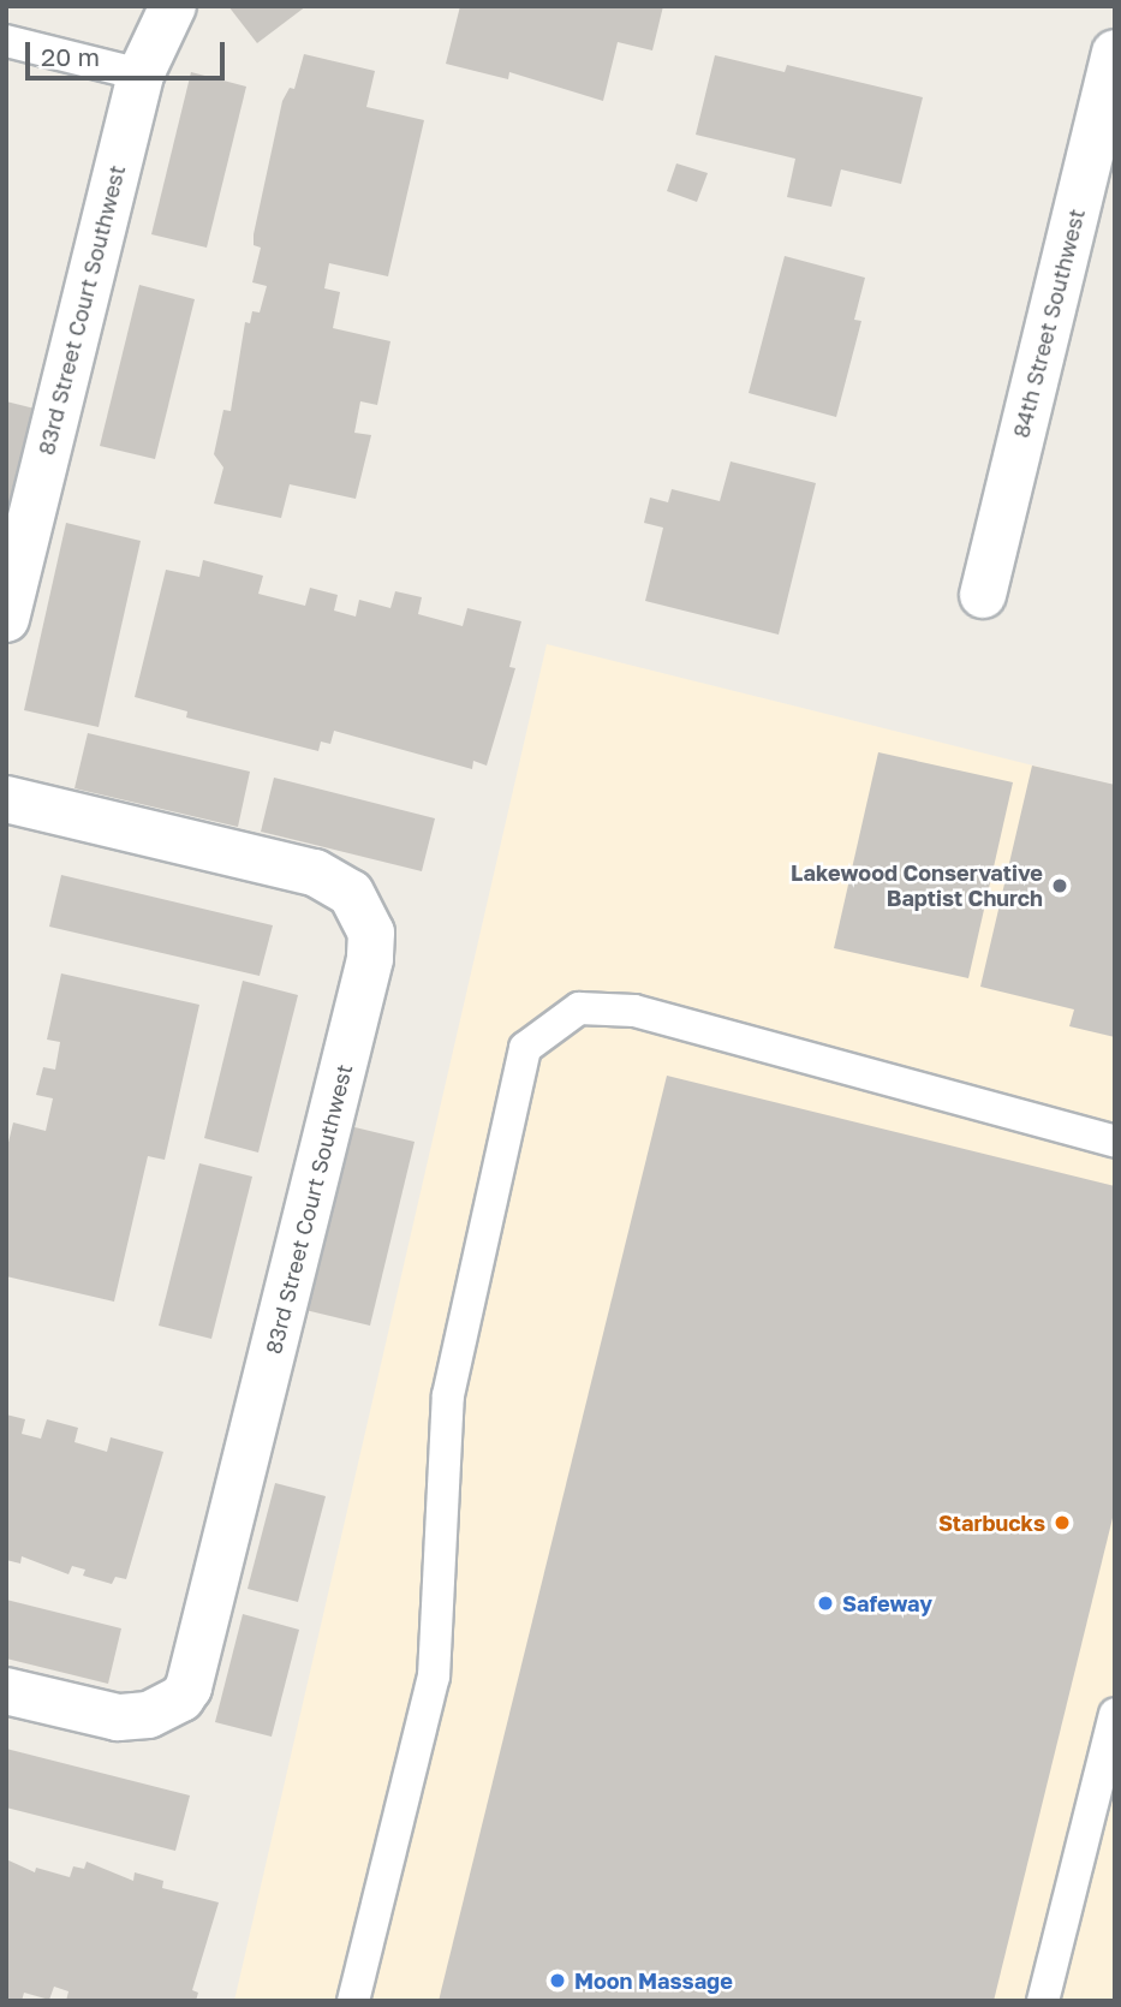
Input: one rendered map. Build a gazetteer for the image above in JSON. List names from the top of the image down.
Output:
{
  "streets": {
    "street": ["83rd Street Court Southwest", "84th Street Southwest"]
  },
  "places": [
    "Lakewood Conservative Baptist Church",
    "Starbucks",
    "Safeway",
    "Moon Massage"
  ],
  "scale_bar": "20 m"
}
